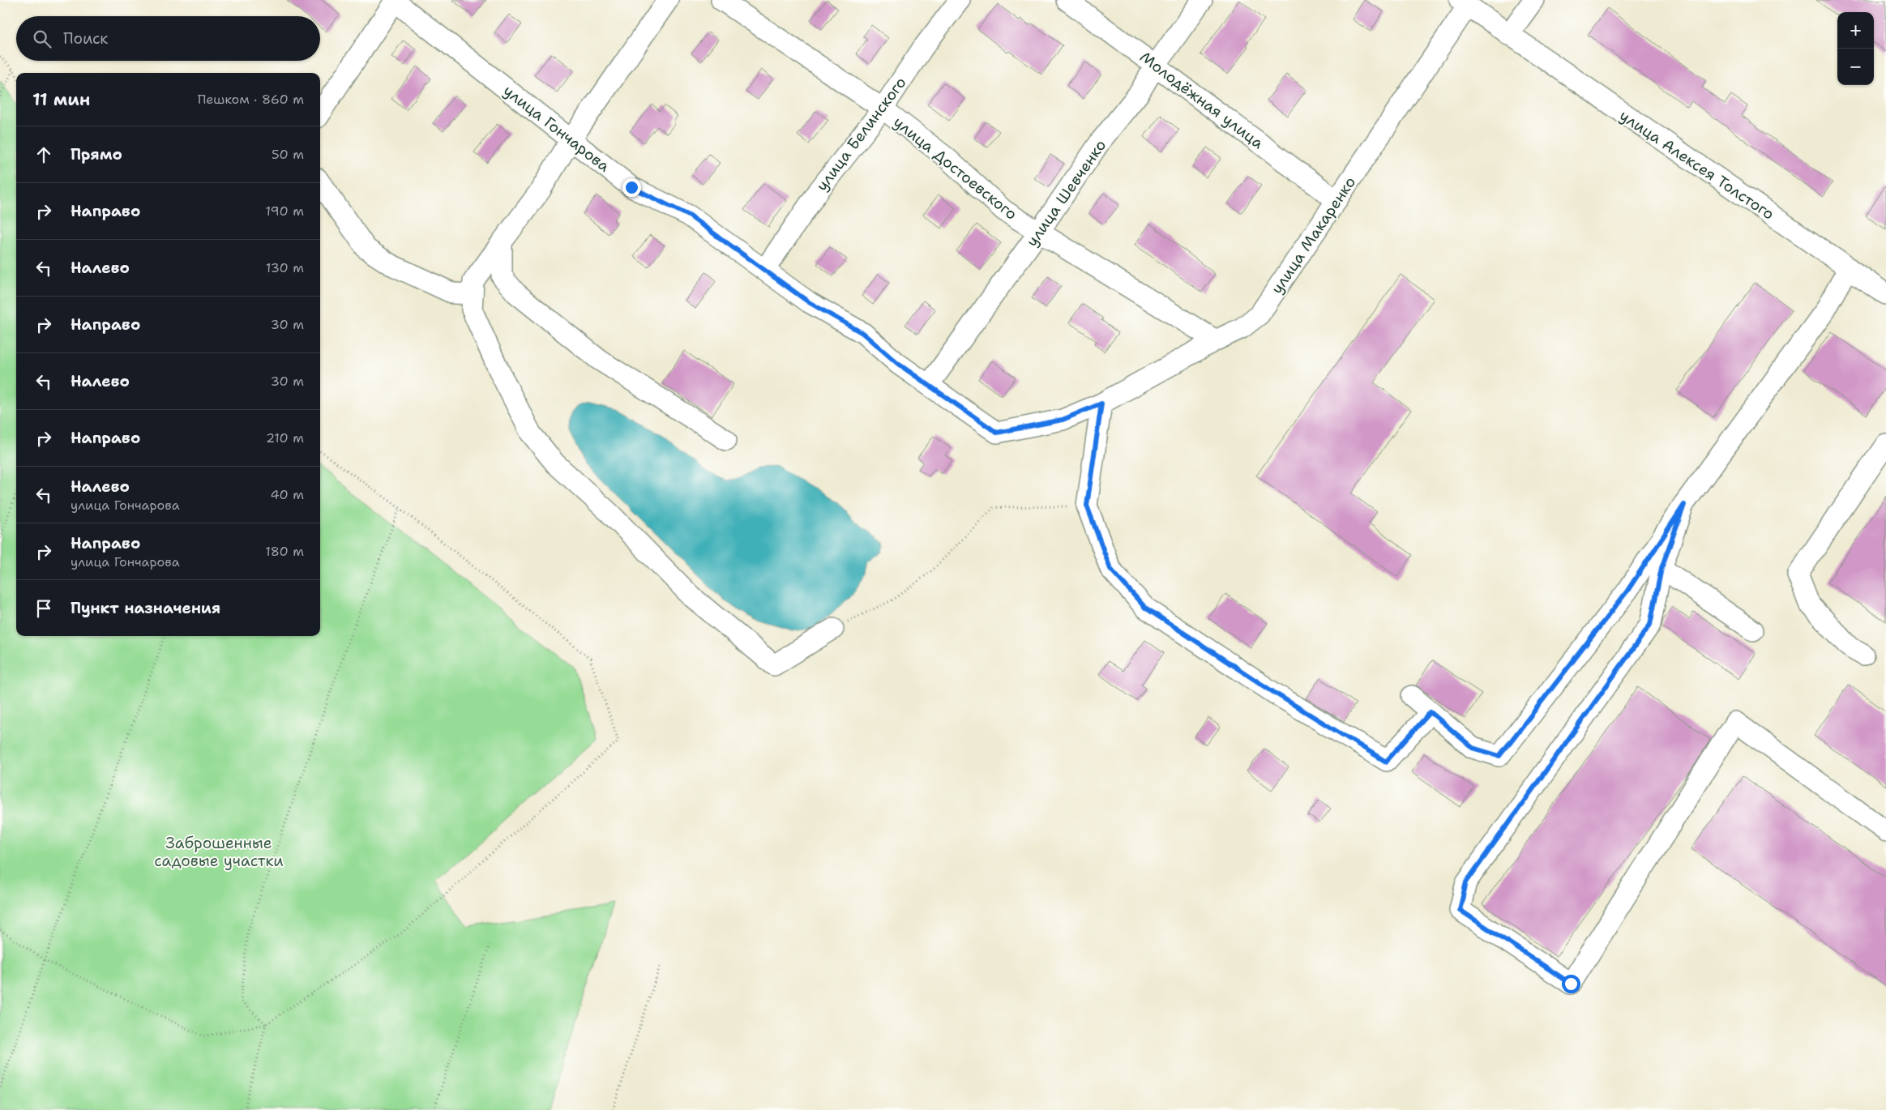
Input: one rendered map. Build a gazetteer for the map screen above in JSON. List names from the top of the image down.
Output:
{
  "streets": {
    "street": [
      "Молодёжная улица",
      "улица Гончарова",
      "улица Белинского",
      "улица Алексея Толстого",
      "улица Достоевского",
      "улица Шевченко",
      "улица Макаренко"
    ]
  },
  "crossings": [
    ["Молодёжная улица", "улица Шевченко"],
    ["Молодёжная улица", "улица Макаренко"],
    ["улица Гончарова", "улица Белинского"],
    ["улица Гончарова", "улица Шевченко"],
    ["улица Гончарова", "улица Макаренко"],
    ["улица Белинского", "улица Достоевского"],
    ["улица Алексея Толстого", "улица Макаренко"],
    ["улица Достоевского", "улица Шевченко"],
    ["улица Достоевского", "улица Макаренко"]
  ],
  "parks": ["Заброшенные садовые участки"],
  "page": {
    "map_buttons": ["+", "−"],
    "search": "Поиск",
    "heading": ["11 мин", "Пешком · 860 m"],
    "list": [
      ["Прямо", "50 m"],
      ["Направо", "190 m"],
      ["Налево", "130 m"],
      ["Направо", "30 m"],
      ["Налево", "30 m"],
      ["Направо", "210 m"],
      ["Налево", "улица Гончарова", "40 m"],
      ["Направо", "улица Гончарова", "180 m"],
      "Пункт назначения"
    ]
  }
}
